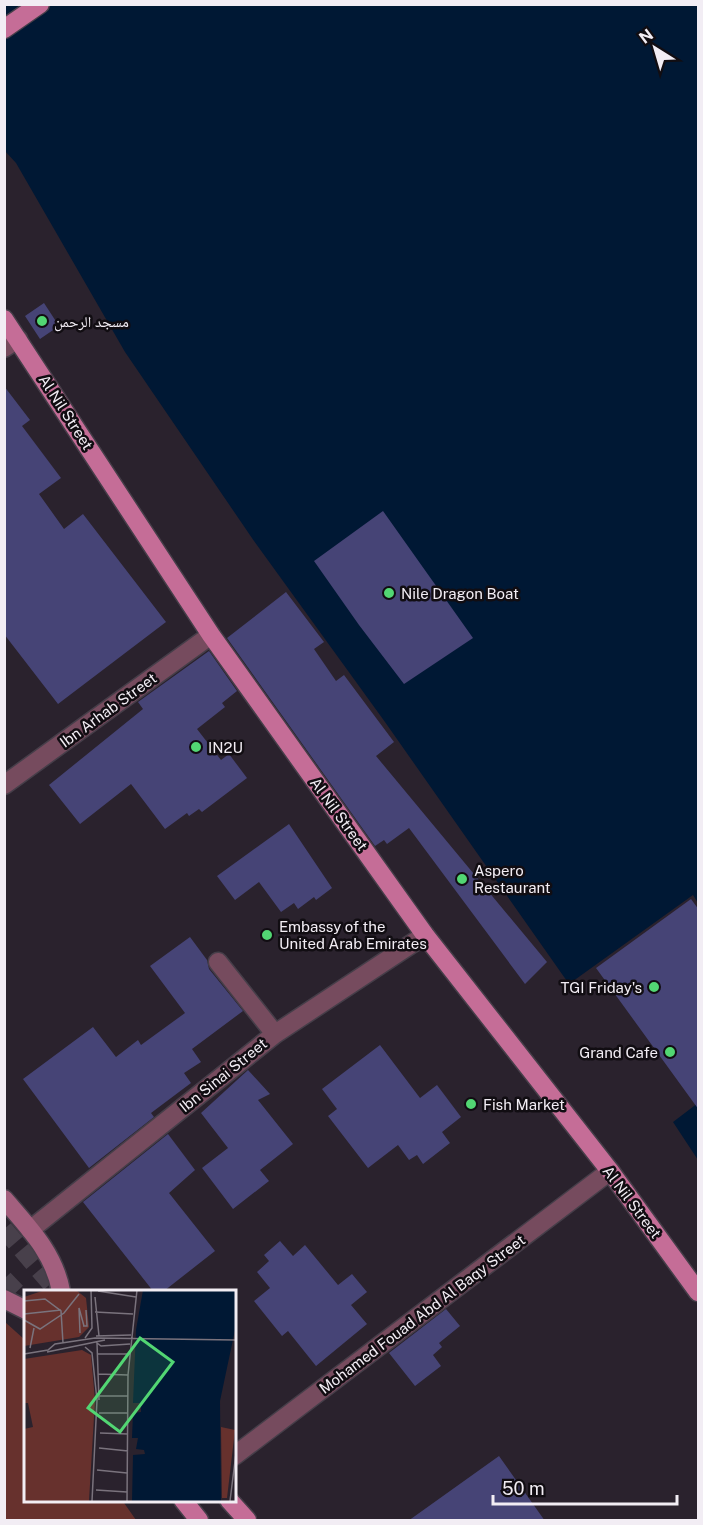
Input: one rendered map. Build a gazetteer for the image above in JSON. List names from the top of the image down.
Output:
{
  "streets": {
    "main road": ["Al Nil Street"],
    "street": ["Ibn Arhab Street", "Ibn Sinai Street", "Mohamed Fouad Abd Al Baqy Street"]
  },
  "crossings": [
    ["Al Nil Street", "Ibn Arhab Street"],
    ["Al Nil Street", "Ibn Sinai Street"],
    ["Al Nil Street", "Mohamed Fouad Abd Al Baqy Street"]
  ],
  "places": [
    "مسجد الرحمن",
    "Nile Dragon Boat",
    "IN2U",
    "Aspero Restaurant",
    "Embassy of the United Arab Emirates",
    "TGI Friday's",
    "Grand Cafe",
    "Fish Market"
  ],
  "scale_bar": "50 m",
  "north": "top left"
}
